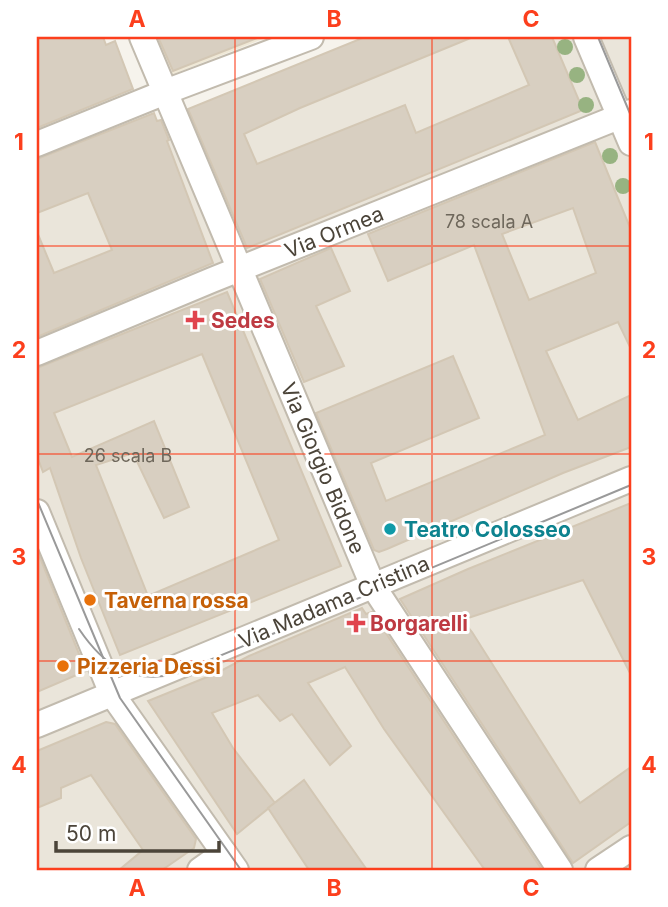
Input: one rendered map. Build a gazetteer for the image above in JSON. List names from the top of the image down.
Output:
{
  "streets": {
    "street": ["Via Ormea", "Via Giorgio Bidone", "Via Madama Cristina"]
  },
  "crossings": [
    ["Via Ormea", "Via Giorgio Bidone"],
    ["Via Giorgio Bidone", "Via Madama Cristina"]
  ],
  "places": {
    "health": ["Sedes", "Borgarelli"],
    "other": ["Teatro Colosseo", "Taverna rossa", "Pizzeria Dessi"]
  },
  "house_numbers": ["78 scala A", "26 scala B"],
  "scale_bar": "50 m",
  "grid": {
    "columns": ["A", "B", "C"],
    "rows": [
      "1",
      "2",
      "3",
      "4"
    ]
  }
}
